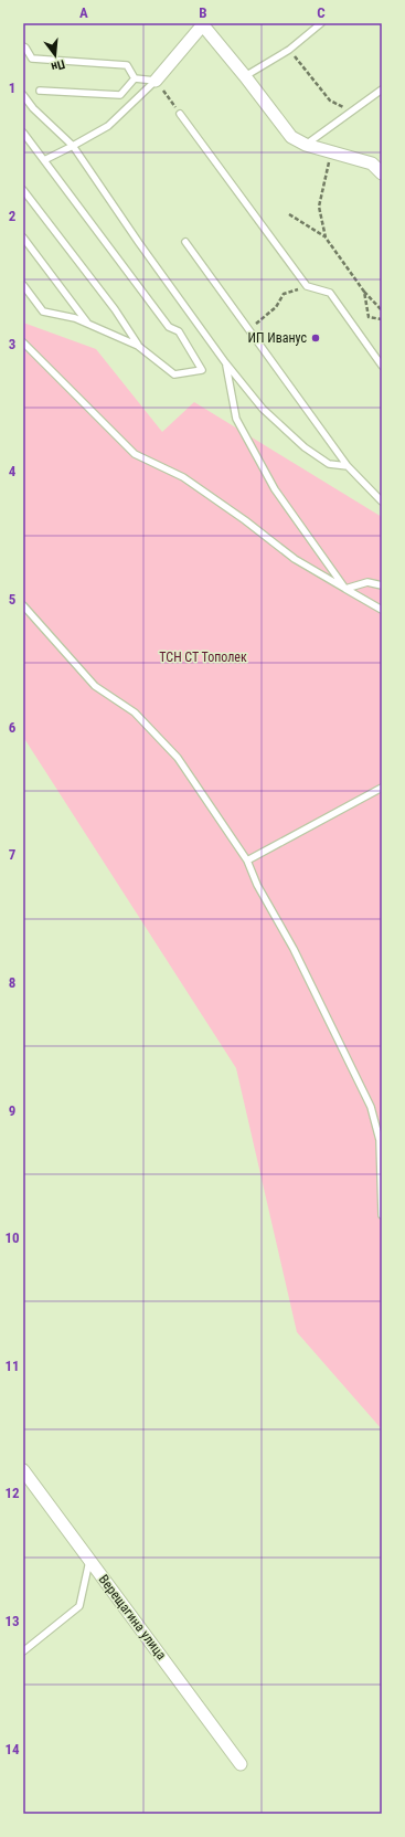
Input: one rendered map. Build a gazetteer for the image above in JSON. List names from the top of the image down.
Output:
{
  "streets": {
    "street": ["Верещагина улица"]
  },
  "parks": ["ТСН СТ Тополек"],
  "places": ["ИП Иванус"],
  "north": "bottom",
  "grid": {
    "columns": ["A", "B", "C"],
    "rows": [
      "1",
      "2",
      "3",
      "4",
      "5",
      "6",
      "7",
      "8",
      "9",
      "10",
      "11",
      "12",
      "13",
      "14"
    ]
  }
}
